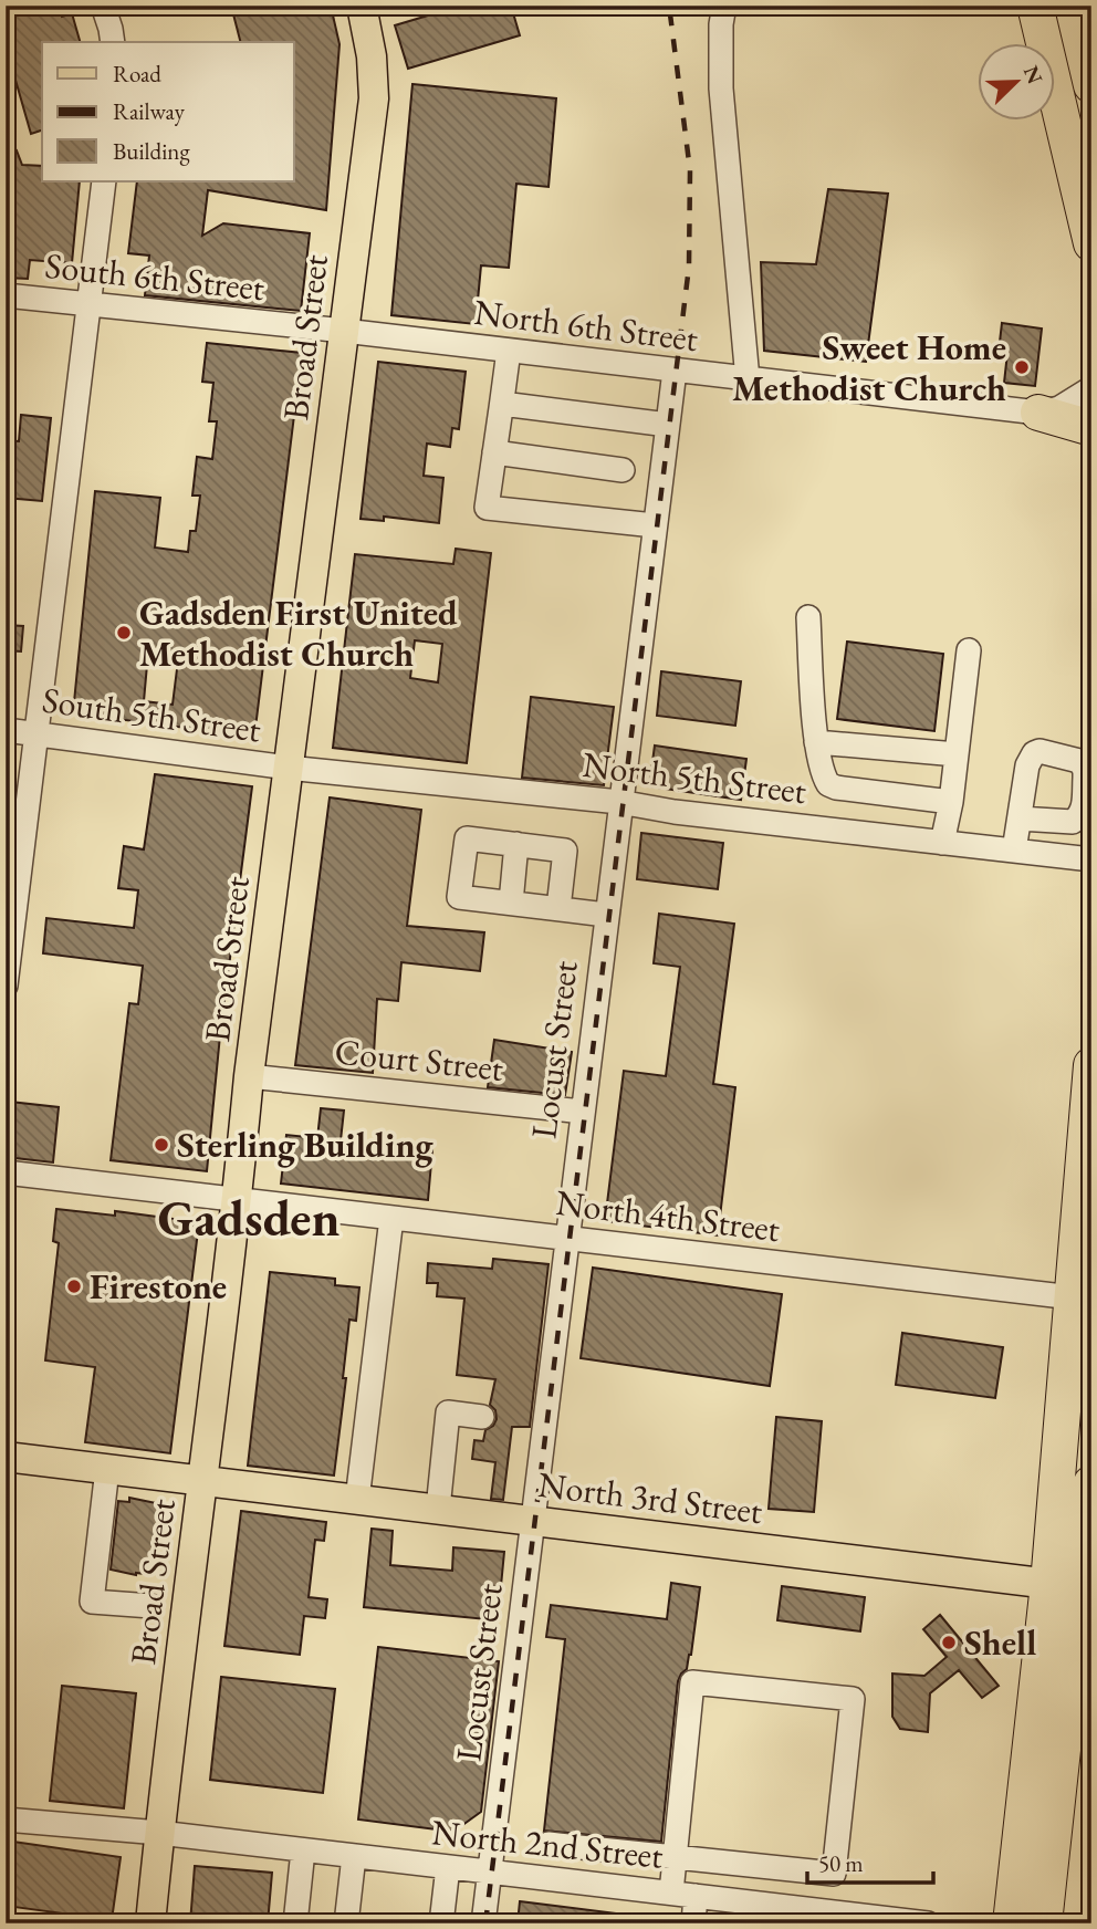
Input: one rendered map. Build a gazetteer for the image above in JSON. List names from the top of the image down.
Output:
{
  "streets": {
    "main road": ["Broad Street", "North 3rd Street"],
    "street": [
      "South 6th Street",
      "North 6th Street",
      "South 5th Street",
      "North 5th Street",
      "Locust Street",
      "Court Street",
      "North 4th Street",
      "North 2nd Street"
    ]
  },
  "crossings": [
    ["South 6th Street", "North 6th Street"],
    ["South 6th Street", "Broad Street"],
    ["North 6th Street", "Broad Street"],
    ["North 6th Street", "Locust Street"],
    ["Broad Street", "South 5th Street"],
    ["Broad Street", "North 5th Street"],
    ["Broad Street", "Court Street"],
    ["Broad Street", "North 4th Street"],
    ["Broad Street", "North 3rd Street"],
    ["Broad Street", "North 2nd Street"],
    ["South 5th Street", "North 5th Street"],
    ["North 5th Street", "Locust Street"],
    ["Locust Street", "Court Street"],
    ["Locust Street", "North 4th Street"],
    ["Locust Street", "North 3rd Street"],
    ["Locust Street", "North 2nd Street"]
  ],
  "districts": ["Gadsden"],
  "places": [
    "Sweet Home Methodist Church",
    "Gadsden First United Methodist Church",
    "Sterling Building",
    "Firestone",
    "Shell"
  ],
  "legend": ["Road", "Railway", "Building"],
  "scale_bar": "50 m",
  "north": "top right"
}
